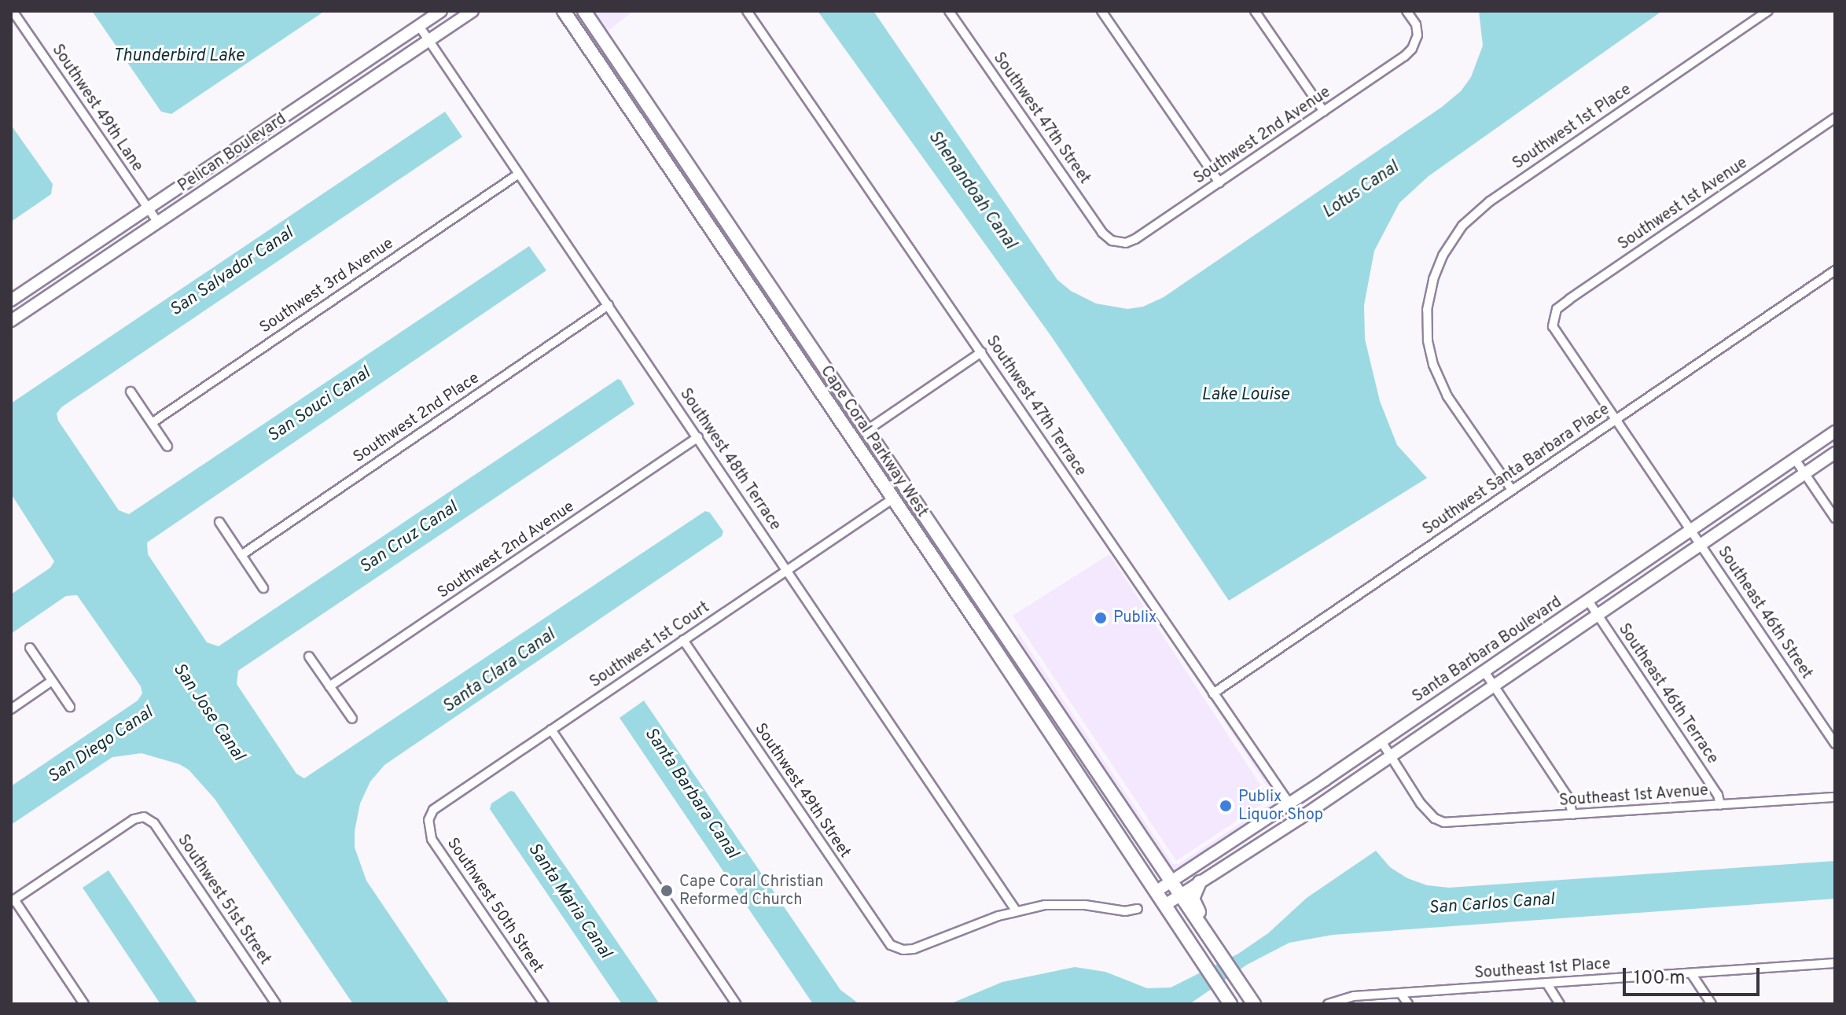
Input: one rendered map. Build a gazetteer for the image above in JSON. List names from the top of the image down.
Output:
{
  "streets": {
    "main road": ["Pelican Boulevard", "Cape Coral Parkway West", "Santa Barbara Boulevard"],
    "street": [
      "Southwest 49th Lane",
      "Southwest 47th Street",
      "Southwest 1st Place",
      "Southwest 2nd Avenue",
      "Southwest 1st Avenue",
      "Southwest 3rd Avenue",
      "Southwest 47th Terrace",
      "Southwest 2nd Place",
      "Southwest 48th Terrace",
      "Southwest Santa Barbara Place",
      "Southeast 46th Street",
      "Southwest 1st Court",
      "Southeast 46th Terrace",
      "Southwest 49th Street",
      "Southeast 1st Avenue",
      "Southwest 51st Street",
      "Southwest 50th Street",
      "Southeast 1st Place"
    ]
  },
  "crossings": [
    ["Southwest 49th Lane", "Pelican Boulevard"],
    ["Southwest 47th Street", "Southwest 2nd Avenue"],
    ["Southwest 1st Place", "Southwest Santa Barbara Place"],
    ["Southwest 2nd Avenue", "Southwest 48th Terrace"],
    ["Pelican Boulevard", "Southwest 48th Terrace"],
    ["Southwest 1st Avenue", "Southeast 46th Street"],
    ["Southwest 3rd Avenue", "Southwest 48th Terrace"],
    ["Southwest 47th Terrace", "Southwest Santa Barbara Place"],
    ["Southwest 47th Terrace", "Santa Barbara Boulevard"],
    ["Southwest 2nd Place", "Southwest 48th Terrace"],
    ["Cape Coral Parkway West", "Southwest 1st Court"],
    ["Cape Coral Parkway West", "Santa Barbara Boulevard"],
    ["Southwest 48th Terrace", "Southwest 1st Court"],
    ["Southwest 48th Terrace", "Southwest 49th Street"],
    ["Southwest Santa Barbara Place", "Southeast 46th Street"],
    ["Southeast 46th Street", "Santa Barbara Boulevard"],
    ["Southwest 1st Court", "Southwest 49th Street"],
    ["Southwest 1st Court", "Southwest 50th Street"],
    ["Santa Barbara Boulevard", "Southeast 46th Terrace"],
    ["Santa Barbara Boulevard", "Southeast 1st Avenue"],
    ["Southeast 46th Terrace", "Southeast 1st Avenue"]
  ],
  "water": [
    "Thunderbird Lake",
    "Shenandoah Canal",
    "Lotus Canal",
    "San Salvador Canal",
    "Lake Louise",
    "San Souci Canal",
    "San Cruz Canal",
    "Santa Clara Canal",
    "San Jose Canal",
    "San Diego Canal",
    "Santa Barbara Canal",
    "Santa Maria Canal",
    "San Carlos Canal"
  ],
  "places": ["Publix", "Publix Liquor Shop", "Cape Coral Christian Reformed Church"],
  "scale_bar": "100 m"
}
